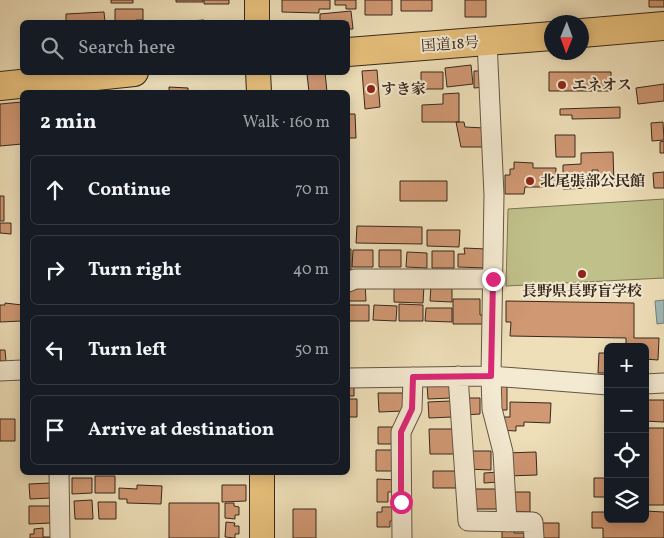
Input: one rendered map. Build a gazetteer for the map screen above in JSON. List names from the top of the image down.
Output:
{
  "streets": {
    "highway": ["国道18号"]
  },
  "places": [
    "エネオス",
    "すき家",
    "北尾張部公民館",
    "長野県長野盲学校"
  ],
  "north": "bottom",
  "page": {
    "search": "Search here",
    "heading": ["2 min", "Walk · 160 m"],
    "list": [
      ["Continue", "70 m"],
      ["Turn right", "40 m"],
      ["Turn left", "50 m"],
      "Arrive at destination"
    ],
    "map_buttons": ["+", "−"]
  }
}
